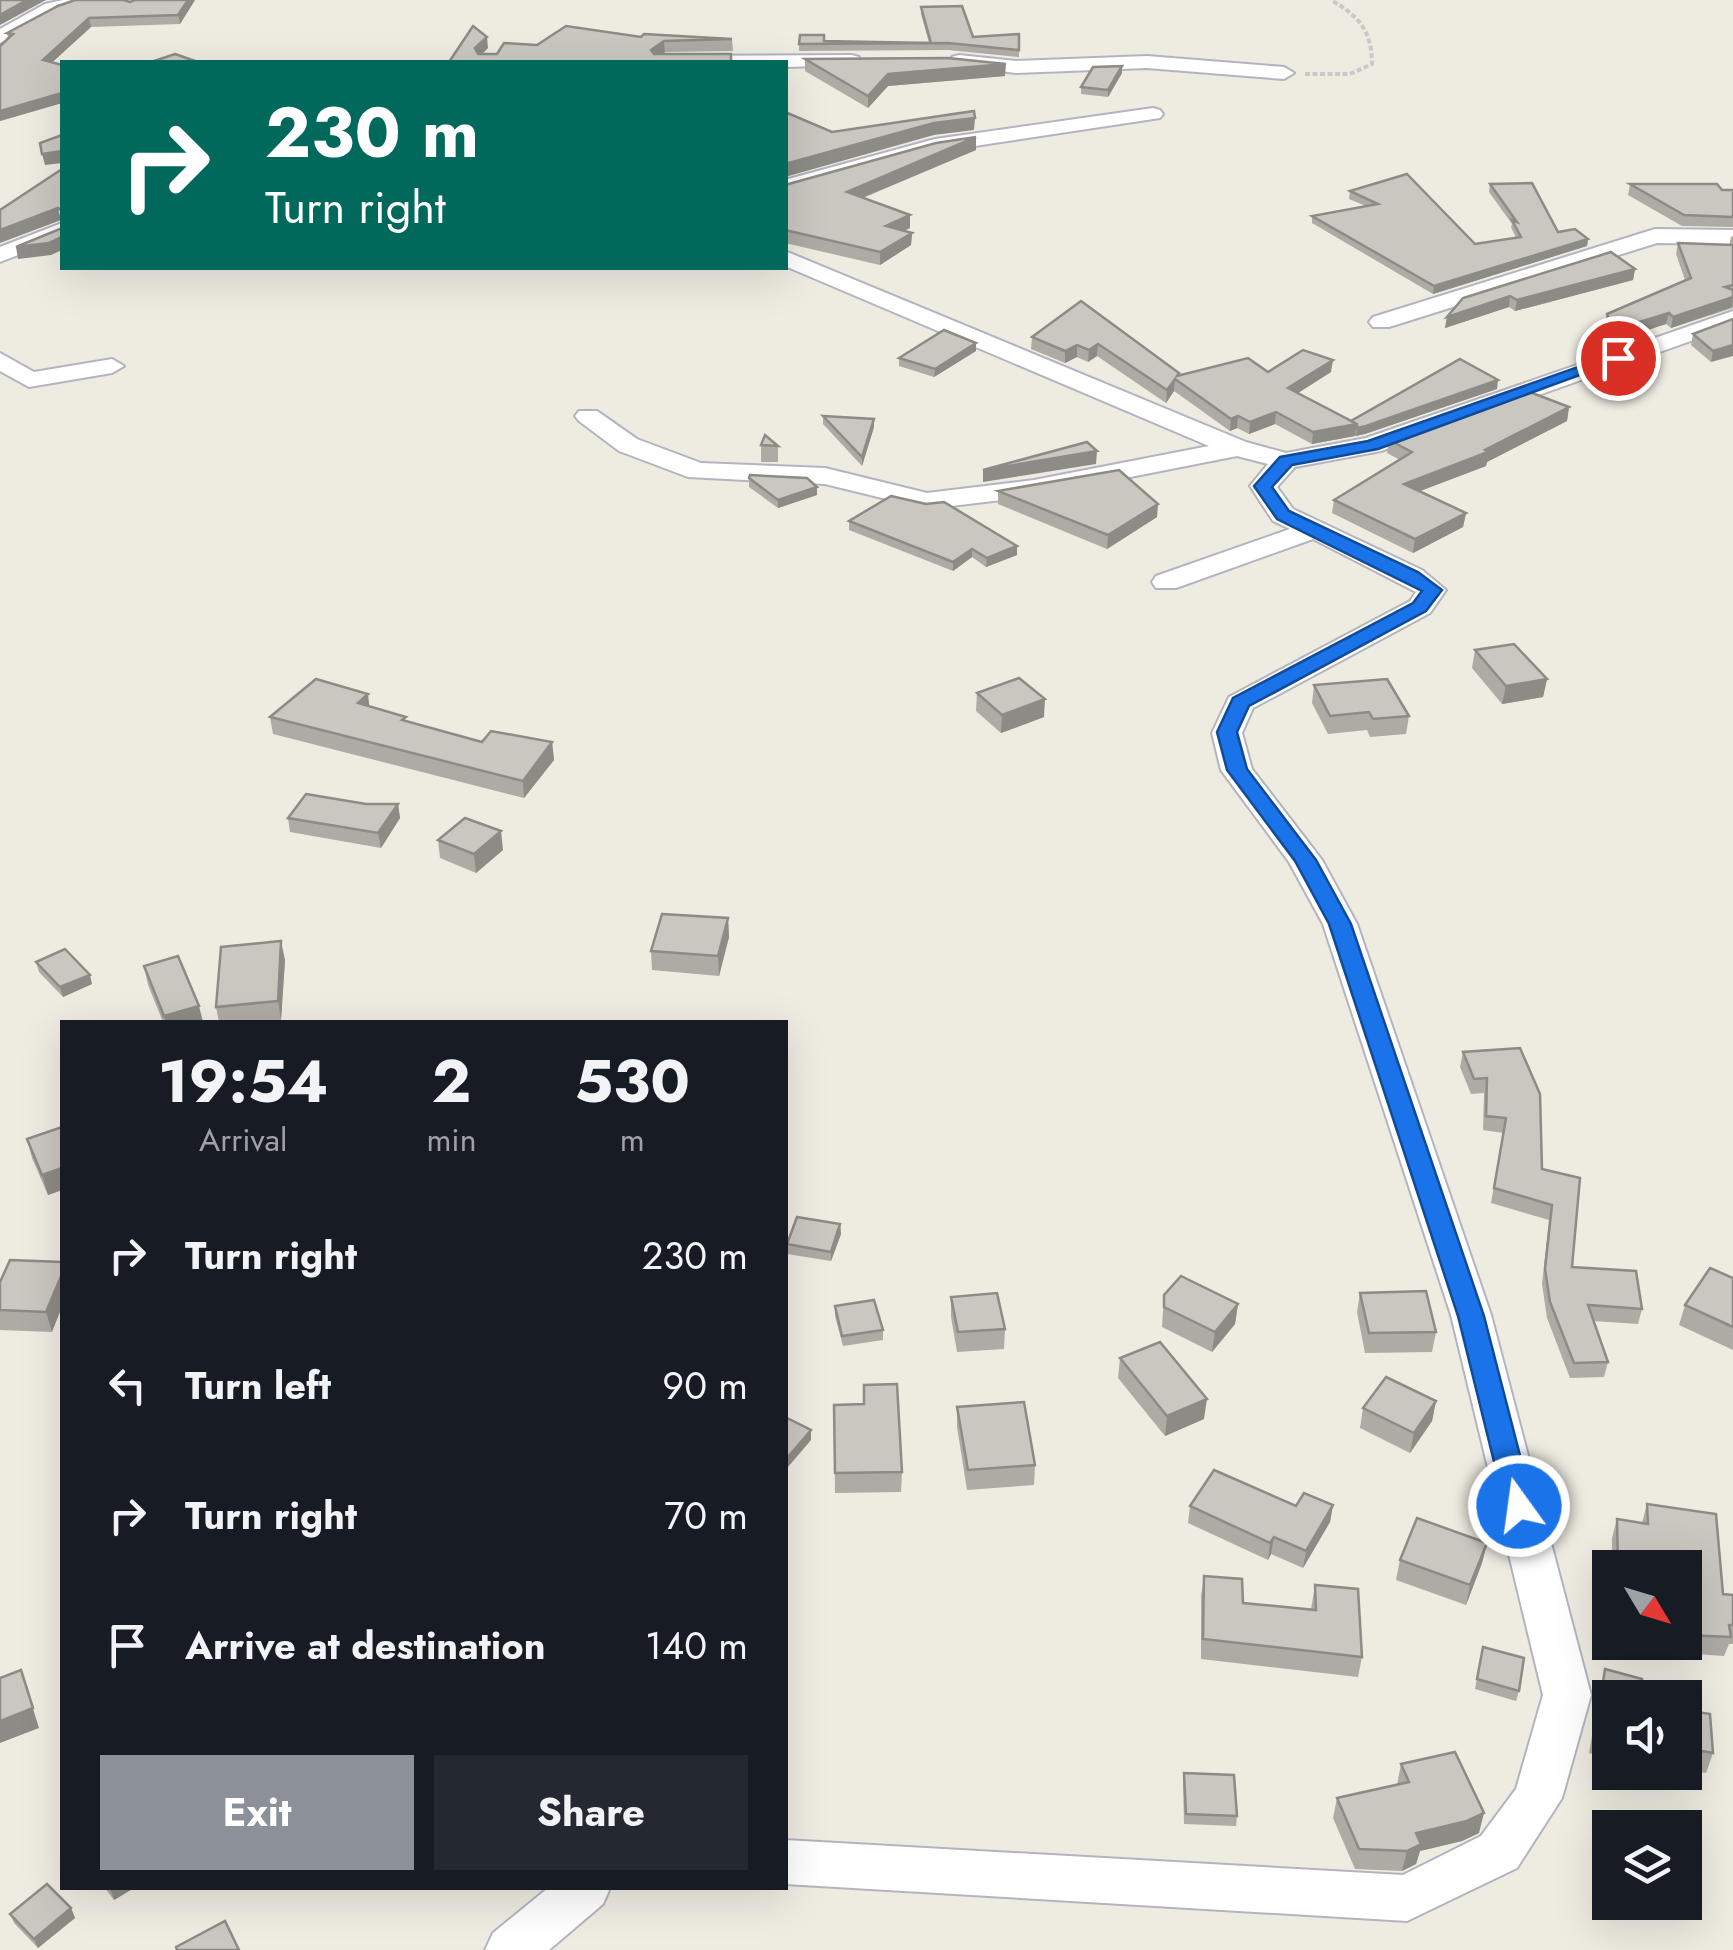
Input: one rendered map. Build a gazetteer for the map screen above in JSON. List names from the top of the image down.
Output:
{
  "north": "bottom right",
  "page": {
    "turn": ["230 m", "Turn right"],
    "eta": [
      "19:54",
      "Arrival",
      "2",
      "min",
      "530",
      "m"
    ],
    "list": [
      {
        "name": "Turn right",
        "value": "230 m"
      },
      {
        "name": "Turn left",
        "value": "90 m"
      },
      {
        "name": "Turn right",
        "value": "70 m"
      },
      {
        "name": "Arrive at destination",
        "value": "140 m"
      }
    ],
    "buttons": ["Exit", "Share"]
  }
}
